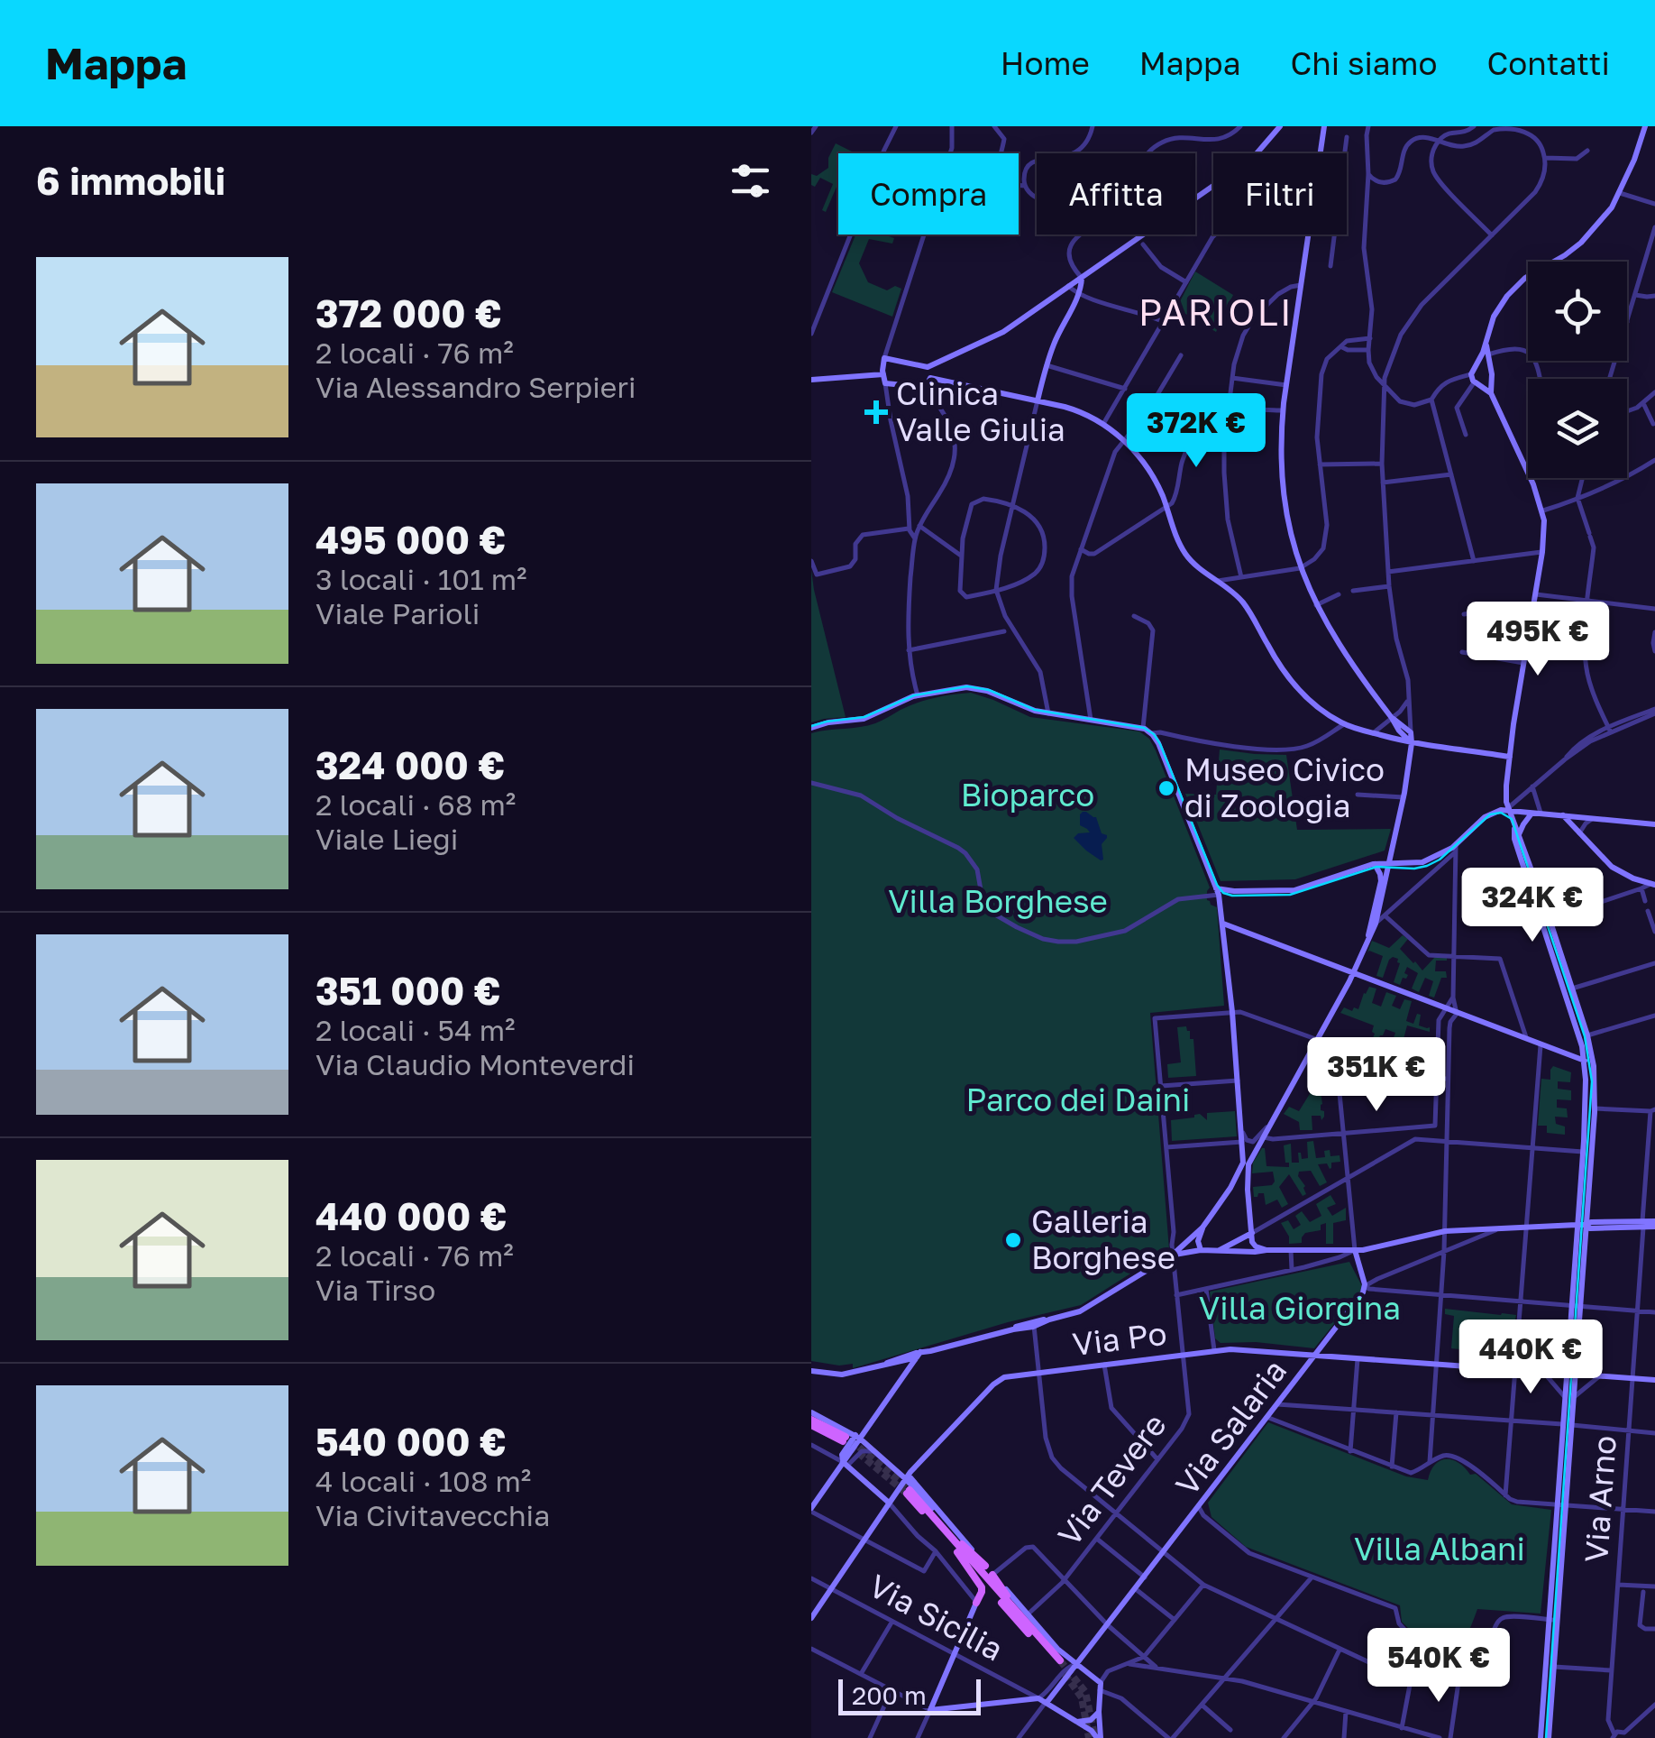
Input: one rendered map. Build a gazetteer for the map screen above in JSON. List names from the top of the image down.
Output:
{
  "streets": {
    "street": [
      "Via Po",
      "Via Salaria",
      "Via Tevere",
      "Via Arno",
      "Via Sicilia"
    ]
  },
  "crossings": [
    ["Via Po", "Via Salaria"],
    ["Via Po", "Via Tevere"],
    ["Via Po", "Via Arno"],
    ["Via Po", "Via Sicilia"]
  ],
  "districts": ["PARIOLI"],
  "parks": [
    "Bioparco",
    "Villa Borghese",
    "Parco dei Daini",
    "Villa Giorgina",
    "Villa Albani"
  ],
  "places": {
    "health": ["Clinica Valle Giulia"],
    "other": ["Museo Civico di Zoologia", "Galleria Borghese"]
  },
  "scale_bar": "200 m",
  "page": {
    "header": "Mappa",
    "nav": [
      "Home",
      "Mappa",
      "Chi siamo",
      "Contatti"
    ],
    "heading": "6 immobili",
    "chip": ["Compra", "Affitta", "Filtri"],
    "list": [
      {
        "name": "372 000 €",
        "note": "2 locali · 76 m² · Via Alessandro Serpieri"
      },
      {
        "name": "495 000 €",
        "note": "3 locali · 101 m² · Viale Parioli"
      },
      {
        "name": "324 000 €",
        "note": "2 locali · 68 m² · Viale Liegi"
      },
      {
        "name": "351 000 €",
        "note": "2 locali · 54 m² · Via Claudio Monteverdi"
      },
      {
        "name": "440 000 €",
        "note": "2 locali · 76 m² · Via Tirso"
      },
      {
        "name": "540 000 €",
        "note": "4 locali · 108 m² · Via Civitavecchia"
      }
    ],
    "price": [
      "372K €",
      "495K €",
      "324K €",
      "351K €",
      "440K €",
      "540K €"
    ],
    "scale": "200 m"
  }
}
